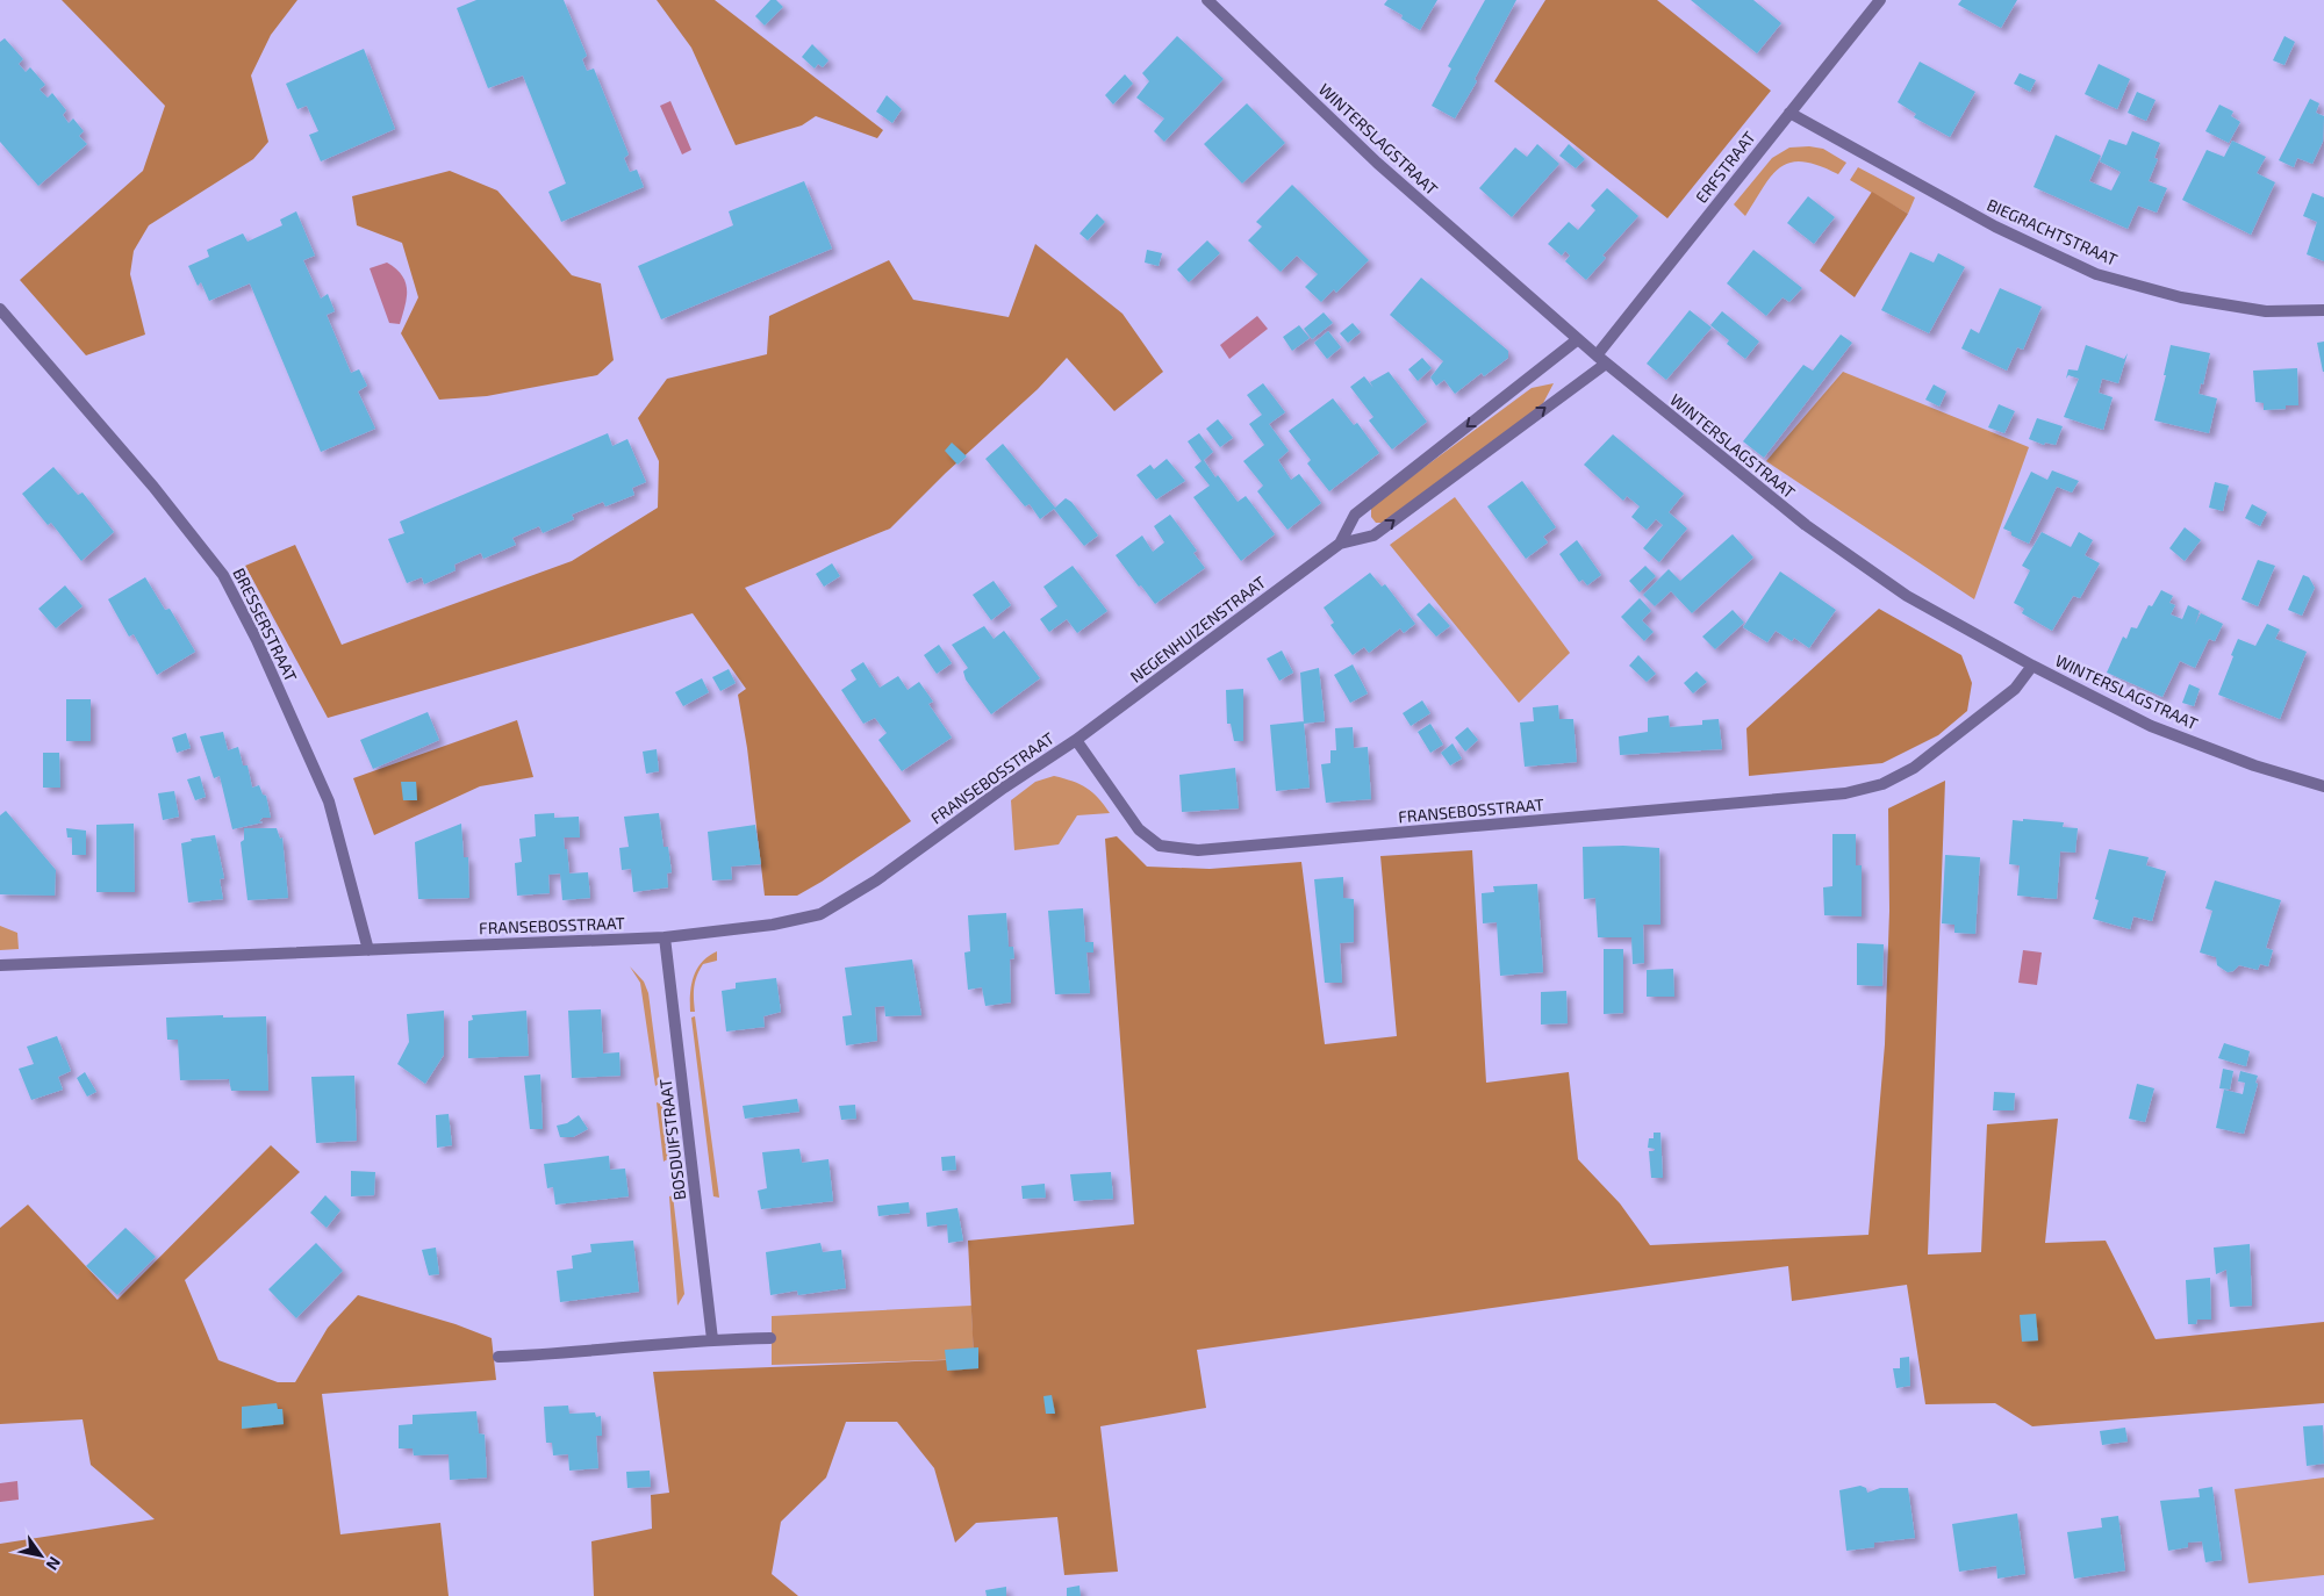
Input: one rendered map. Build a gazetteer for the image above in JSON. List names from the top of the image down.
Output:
{
  "streets": {
    "street": [
      "WINTERSLAGSTRAAT",
      "ERFSTRAAT",
      "BIEGRACHTSTRAAT",
      "BRESSERSTRAAT",
      "NEGENHUIZENSTRAAT",
      "FRANSEBOSSTRAAT",
      "BOSDUIFSTRAAT"
    ]
  },
  "crossings": [
    ["WINTERSLAGSTRAAT", "ERFSTRAAT"],
    ["WINTERSLAGSTRAAT", "NEGENHUIZENSTRAAT"],
    ["WINTERSLAGSTRAAT", "FRANSEBOSSTRAAT"],
    ["ERFSTRAAT", "BIEGRACHTSTRAAT"],
    ["ERFSTRAAT", "NEGENHUIZENSTRAAT"],
    ["BRESSERSTRAAT", "FRANSEBOSSTRAAT"],
    ["NEGENHUIZENSTRAAT", "FRANSEBOSSTRAAT"],
    ["FRANSEBOSSTRAAT", "BOSDUIFSTRAAT"]
  ],
  "north": "bottom right"
}
